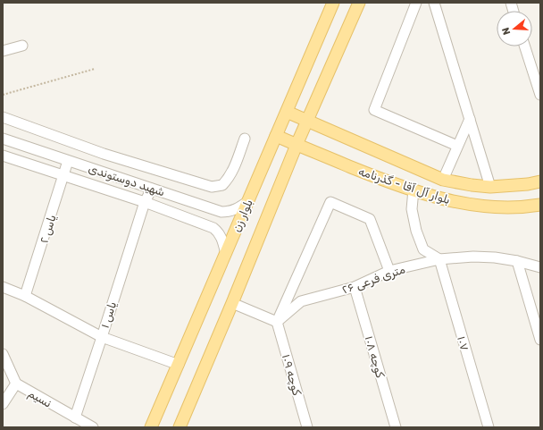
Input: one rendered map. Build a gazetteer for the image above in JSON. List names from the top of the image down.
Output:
{
  "streets": {
    "main road": ["بلوار آل آقا - گذرنامه", "بلوار زن"],
    "street": [
      "شهید دوستوندی",
      "یاس ۲",
      "۲۶ متری فرعی",
      "یاس ۱",
      "۱۰۷",
      "کوچه ۱۰۸",
      "کوچه ۱۰۹",
      "نسیم"
    ]
  },
  "crossings": [
    ["شهید دوستوندی", "بلوار زن"],
    ["شهید دوستوندی", "یاس ۲"],
    ["شهید دوستوندی", "یاس ۱"],
    ["بلوار آل آقا - گذرنامه", "بلوار زن"],
    ["یاس ۲", "یاس ۱"],
    ["۲۶ متری فرعی", "۱۰۷"],
    ["۲۶ متری فرعی", "کوچه ۱۰۸"],
    ["۲۶ متری فرعی", "کوچه ۱۰۹"]
  ],
  "north": "left"
}
